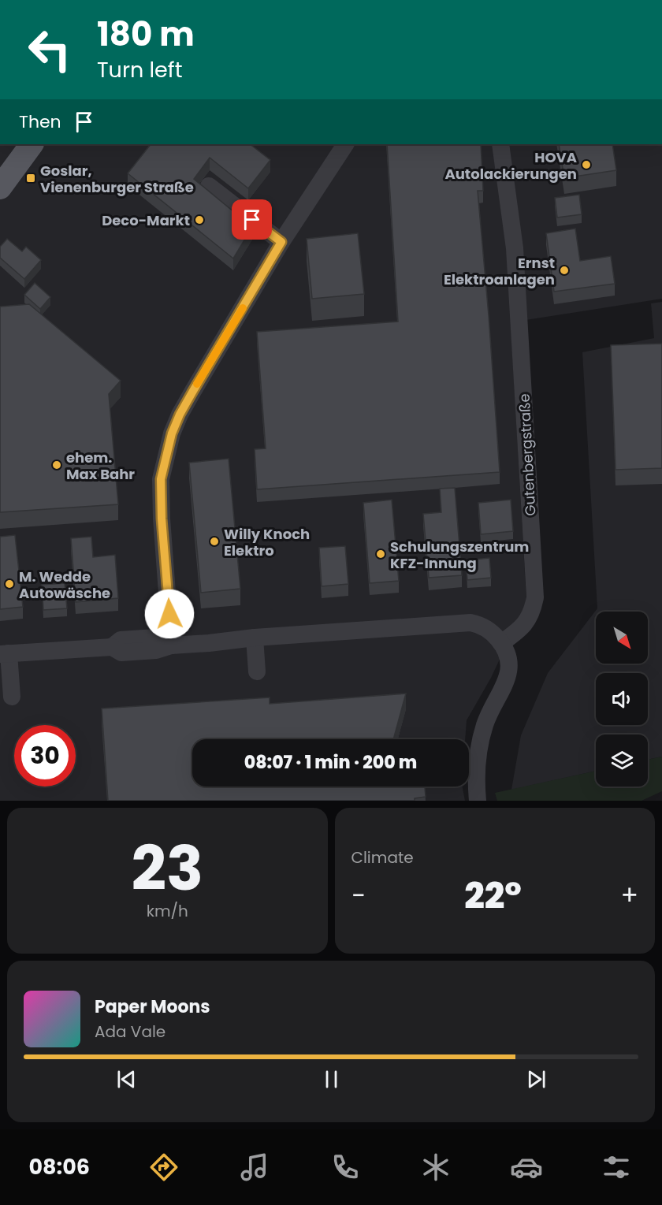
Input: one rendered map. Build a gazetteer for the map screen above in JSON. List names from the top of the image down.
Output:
{
  "streets": {
    "street": ["Gutenbergstraße"]
  },
  "places": {
    "other": [
      "HOVA Autolackierungen",
      "Deco-Markt",
      "Ernst Elektroanlagen",
      "ehem. Max Bahr",
      "Willy Knoch Elektro",
      "Schulungszentrum KFZ-Innung",
      "M. Wedde Autowäsche"
    ],
    "transit": ["Goslar, Vienenburger Straße"]
  },
  "north": "bottom right",
  "page": {
    "turn": ["180 m", "Turn left"],
    "then": "Then",
    "limit": "30",
    "trip": "08:07 · 1 min · 200 m",
    "tile": [
      ["23", "km/h"],
      "Climate"
    ],
    "heat": ["−", "22°", "+"],
    "song": ["Paper Moons", "Ada Vale"],
    "tabs": "08:06"
  }
}
